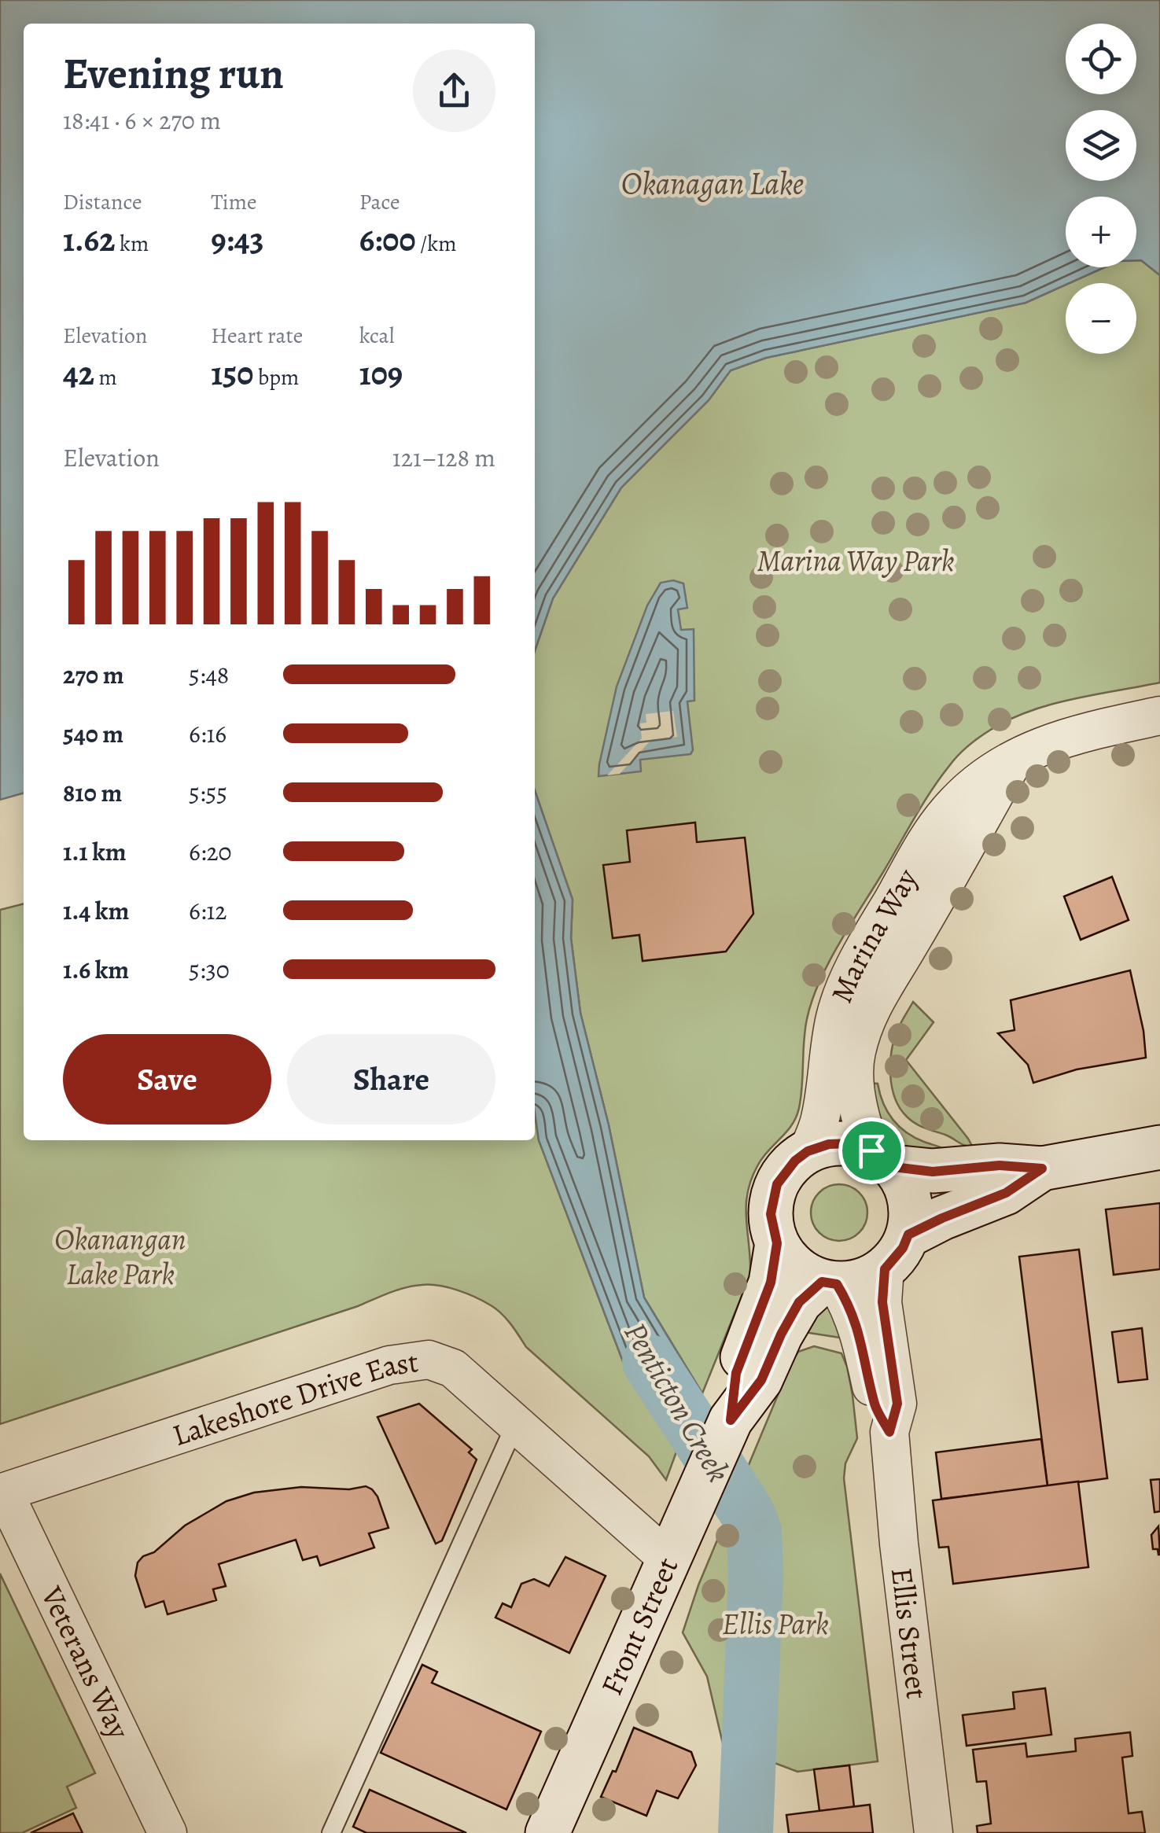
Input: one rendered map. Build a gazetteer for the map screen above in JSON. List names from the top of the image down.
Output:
{
  "streets": {
    "street": [
      "Marina Way",
      "Lakeshore Drive East",
      "Front Street",
      "Ellis Street",
      "Veterans Way"
    ]
  },
  "crossings": [
    ["Marina Way", "Front Street"],
    ["Marina Way", "Ellis Street"],
    ["Lakeshore Drive East", "Front Street"],
    ["Lakeshore Drive East", "Veterans Way"],
    ["Front Street", "Ellis Street"]
  ],
  "water": ["Okanagan Lake", "Penticton Creek"],
  "parks": ["Marina Way Park", "Okanangan Lake Park", "Ellis Park"],
  "page": {
    "map_buttons": ["+", "−"],
    "heading": ["Evening run", "18:41 · 6 × 270 m"],
    "stats": [
      ["Distance", "1.62 km"],
      ["Time", "9:43"],
      ["Pace", "6:00 /km"],
      ["Elevation", "42 m"],
      ["Heart rate", "150 bpm"],
      ["kcal", "109"]
    ],
    "chart": ["Elevation", "121–128 m"],
    "list": [
      {
        "name": "270 m",
        "note": "5:48"
      },
      {
        "name": "540 m",
        "note": "6:16"
      },
      {
        "name": "810 m",
        "note": "5:55"
      },
      {
        "name": "1.1 km",
        "note": "6:20"
      },
      {
        "name": "1.4 km",
        "note": "6:12"
      },
      {
        "name": "1.6 km",
        "note": "5:30"
      }
    ],
    "buttons": ["Save", "Share"]
  }
}
